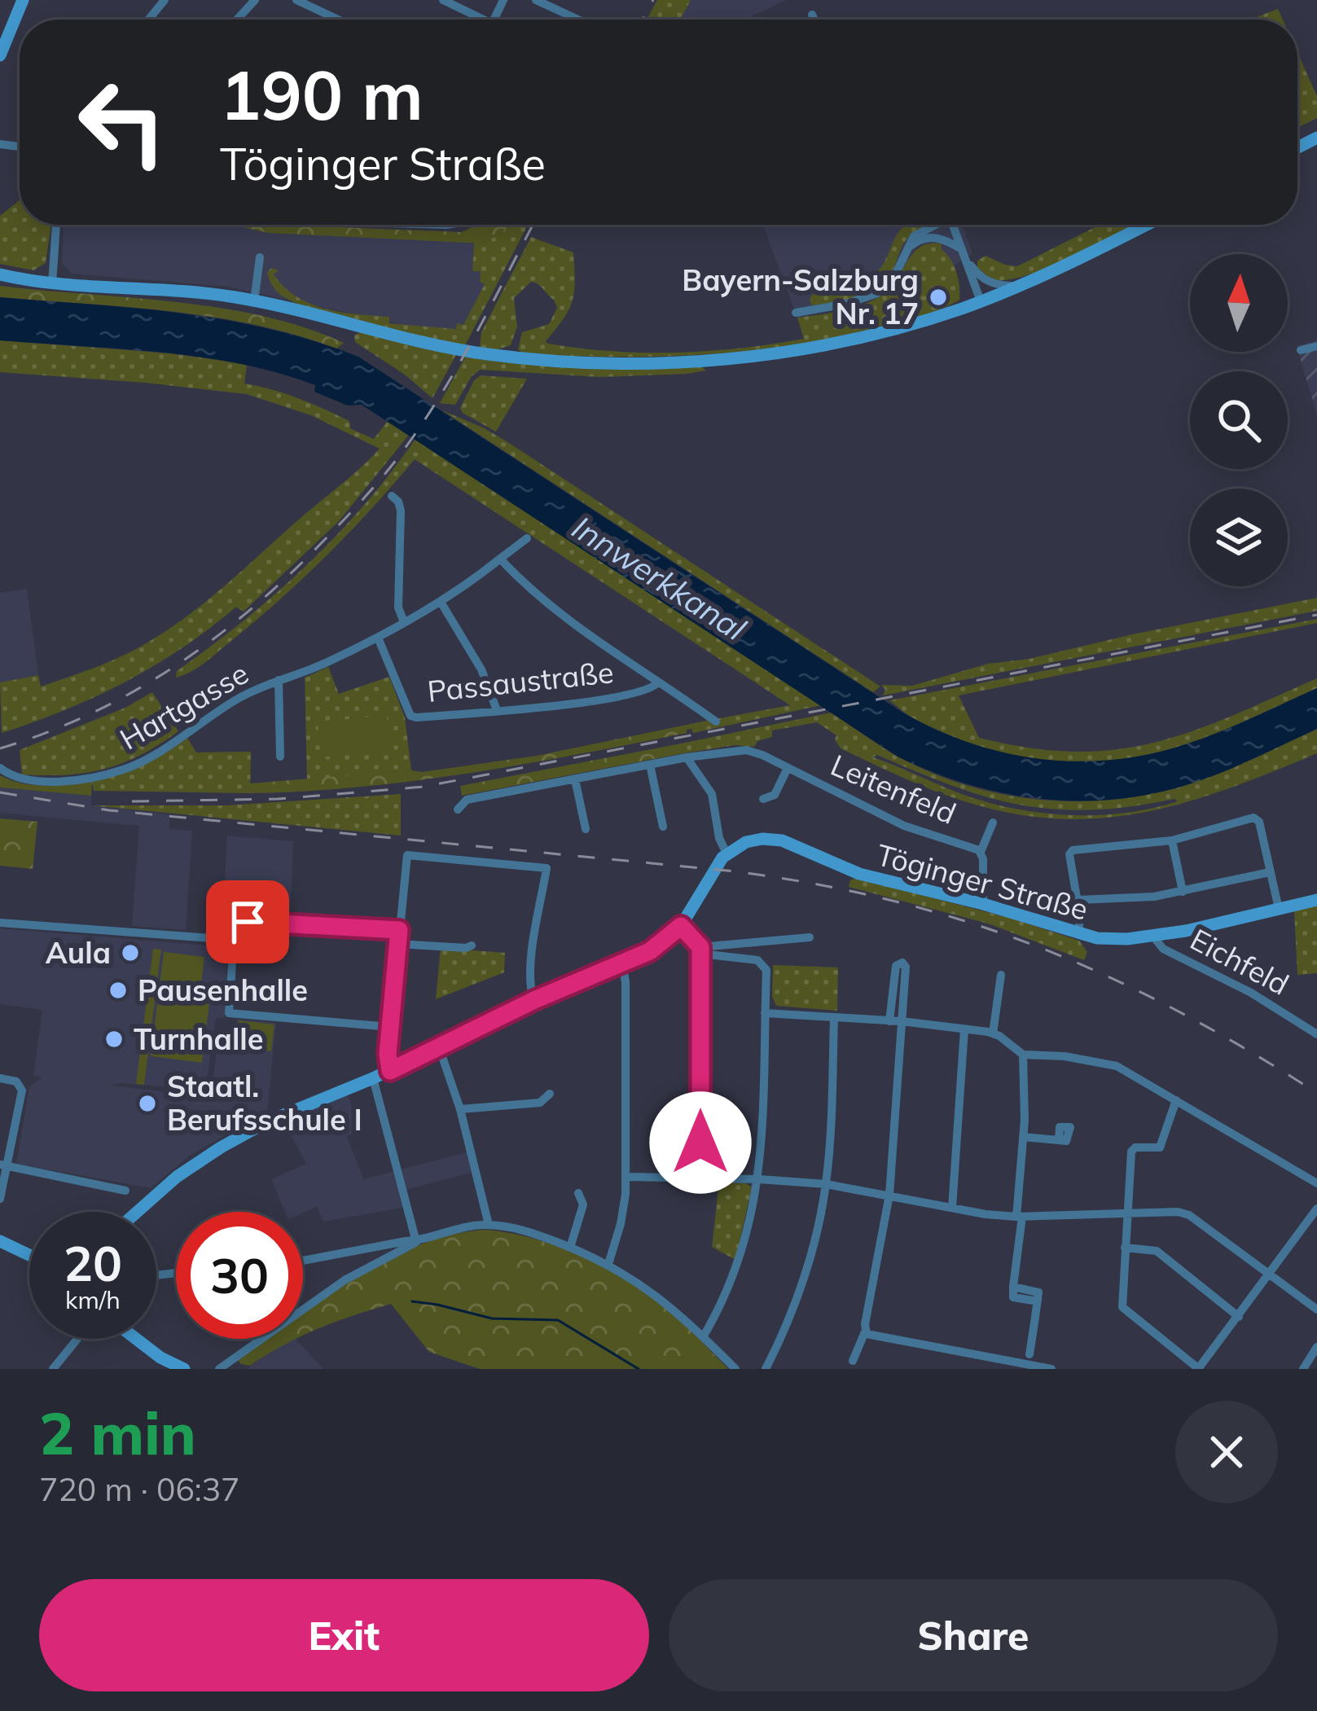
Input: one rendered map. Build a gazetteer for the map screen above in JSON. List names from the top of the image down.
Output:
{
  "streets": {
    "street": [
      "Passaustraße",
      "Hartgasse",
      "Leitenfeld",
      "Töginger Straße",
      "Eichfeld"
    ]
  },
  "crossings": [
    ["Passaustraße", "Hartgasse"],
    ["Leitenfeld", "Töginger Straße"],
    ["Töginger Straße", "Eichfeld"]
  ],
  "water": ["Innwerkkanal"],
  "places": [
    "Bayern-Salzburg Nr. 17",
    "Aula",
    "Pausenhalle",
    "Turnhalle",
    "Staatl. Berufsschule I"
  ],
  "north": "top",
  "page": {
    "turn": ["190 m", "Töginger Straße"],
    "speed": "20 km/h",
    "limit": "30",
    "heading": ["2 min", "720 m · 06:37"],
    "buttons": ["Exit", "Share"]
  }
}
